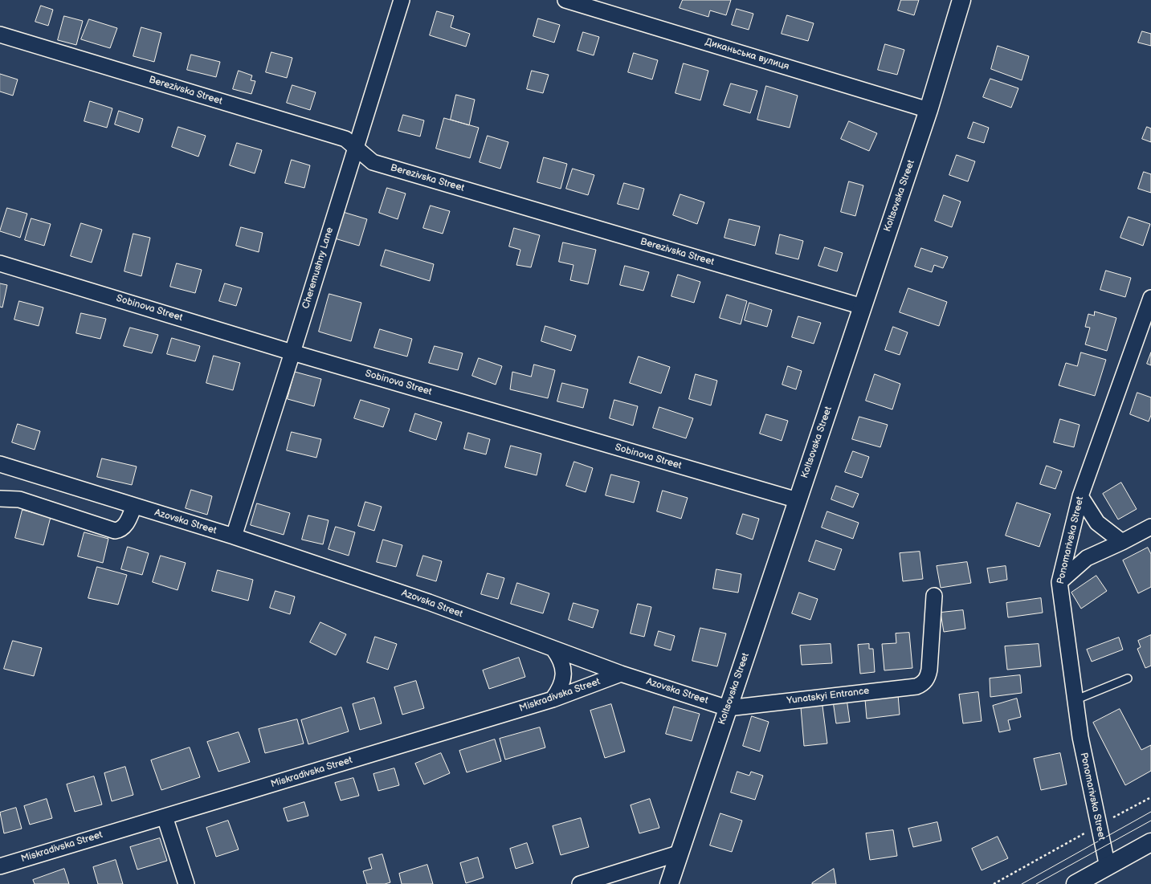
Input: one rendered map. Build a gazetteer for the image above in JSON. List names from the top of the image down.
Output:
{
  "streets": {
    "street": [
      "Диканьська вулиця",
      "Berezivska Street",
      "Koltsovska Street",
      "Cheremushny Lane",
      "Sobinova Street",
      "Azovska Street",
      "Ponomarivska Street",
      "Miskradivska Street",
      "Yunatskyi Entrance"
    ]
  },
  "crossings": [
    ["Диканьська вулиця", "Koltsovska Street"],
    ["Berezivska Street", "Koltsovska Street"],
    ["Berezivska Street", "Cheremushny Lane"],
    ["Koltsovska Street", "Sobinova Street"],
    ["Koltsovska Street", "Azovska Street"],
    ["Koltsovska Street", "Yunatskyi Entrance"],
    ["Cheremushny Lane", "Sobinova Street"],
    ["Cheremushny Lane", "Azovska Street"],
    ["Azovska Street", "Miskradivska Street"],
    ["Azovska Street", "Yunatskyi Entrance"]
  ]
}
